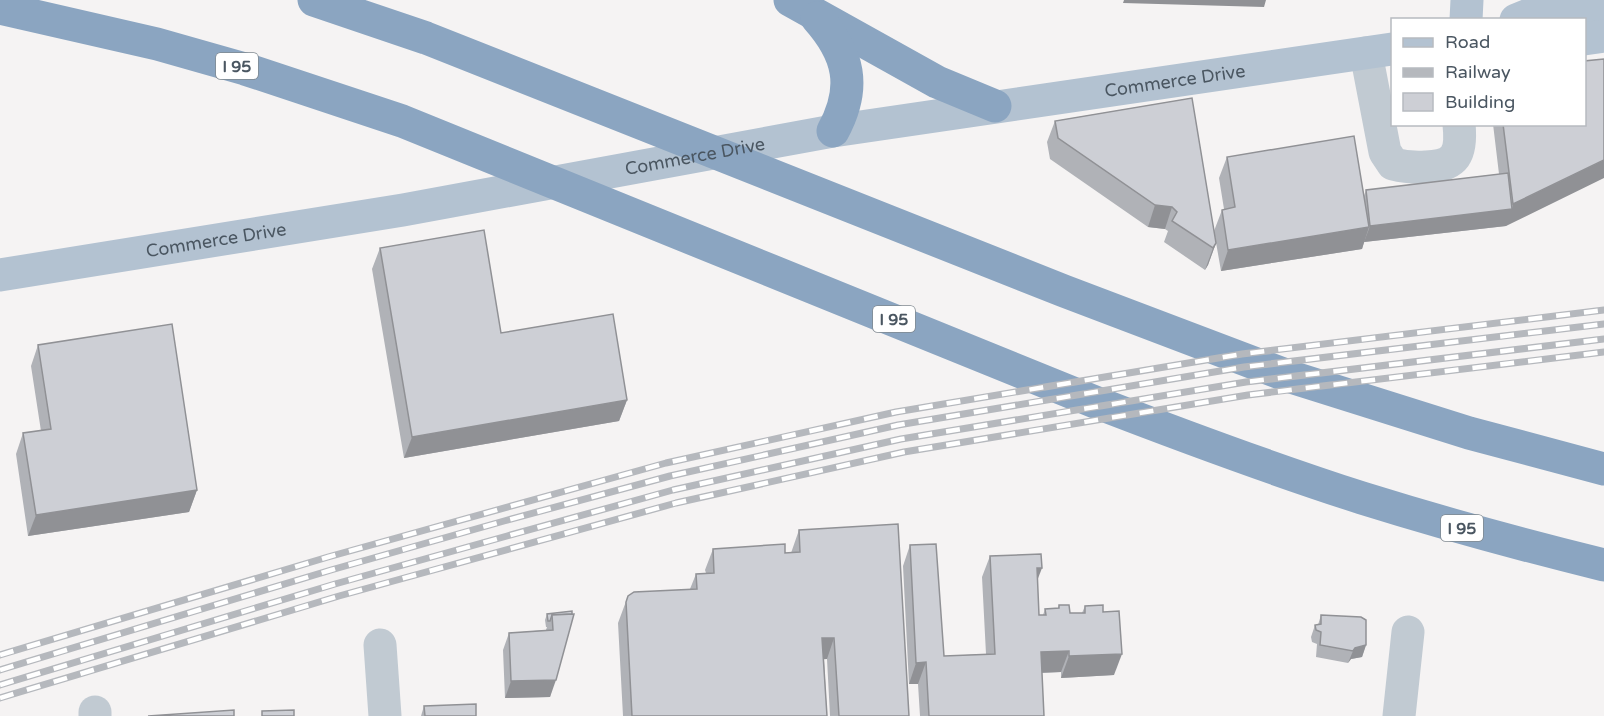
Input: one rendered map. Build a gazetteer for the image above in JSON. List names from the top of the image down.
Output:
{
  "streets": {
    "highway": ["I 95"],
    "main road": ["Commerce Drive"]
  },
  "legend": ["Road", "Railway", "Building"]
}
